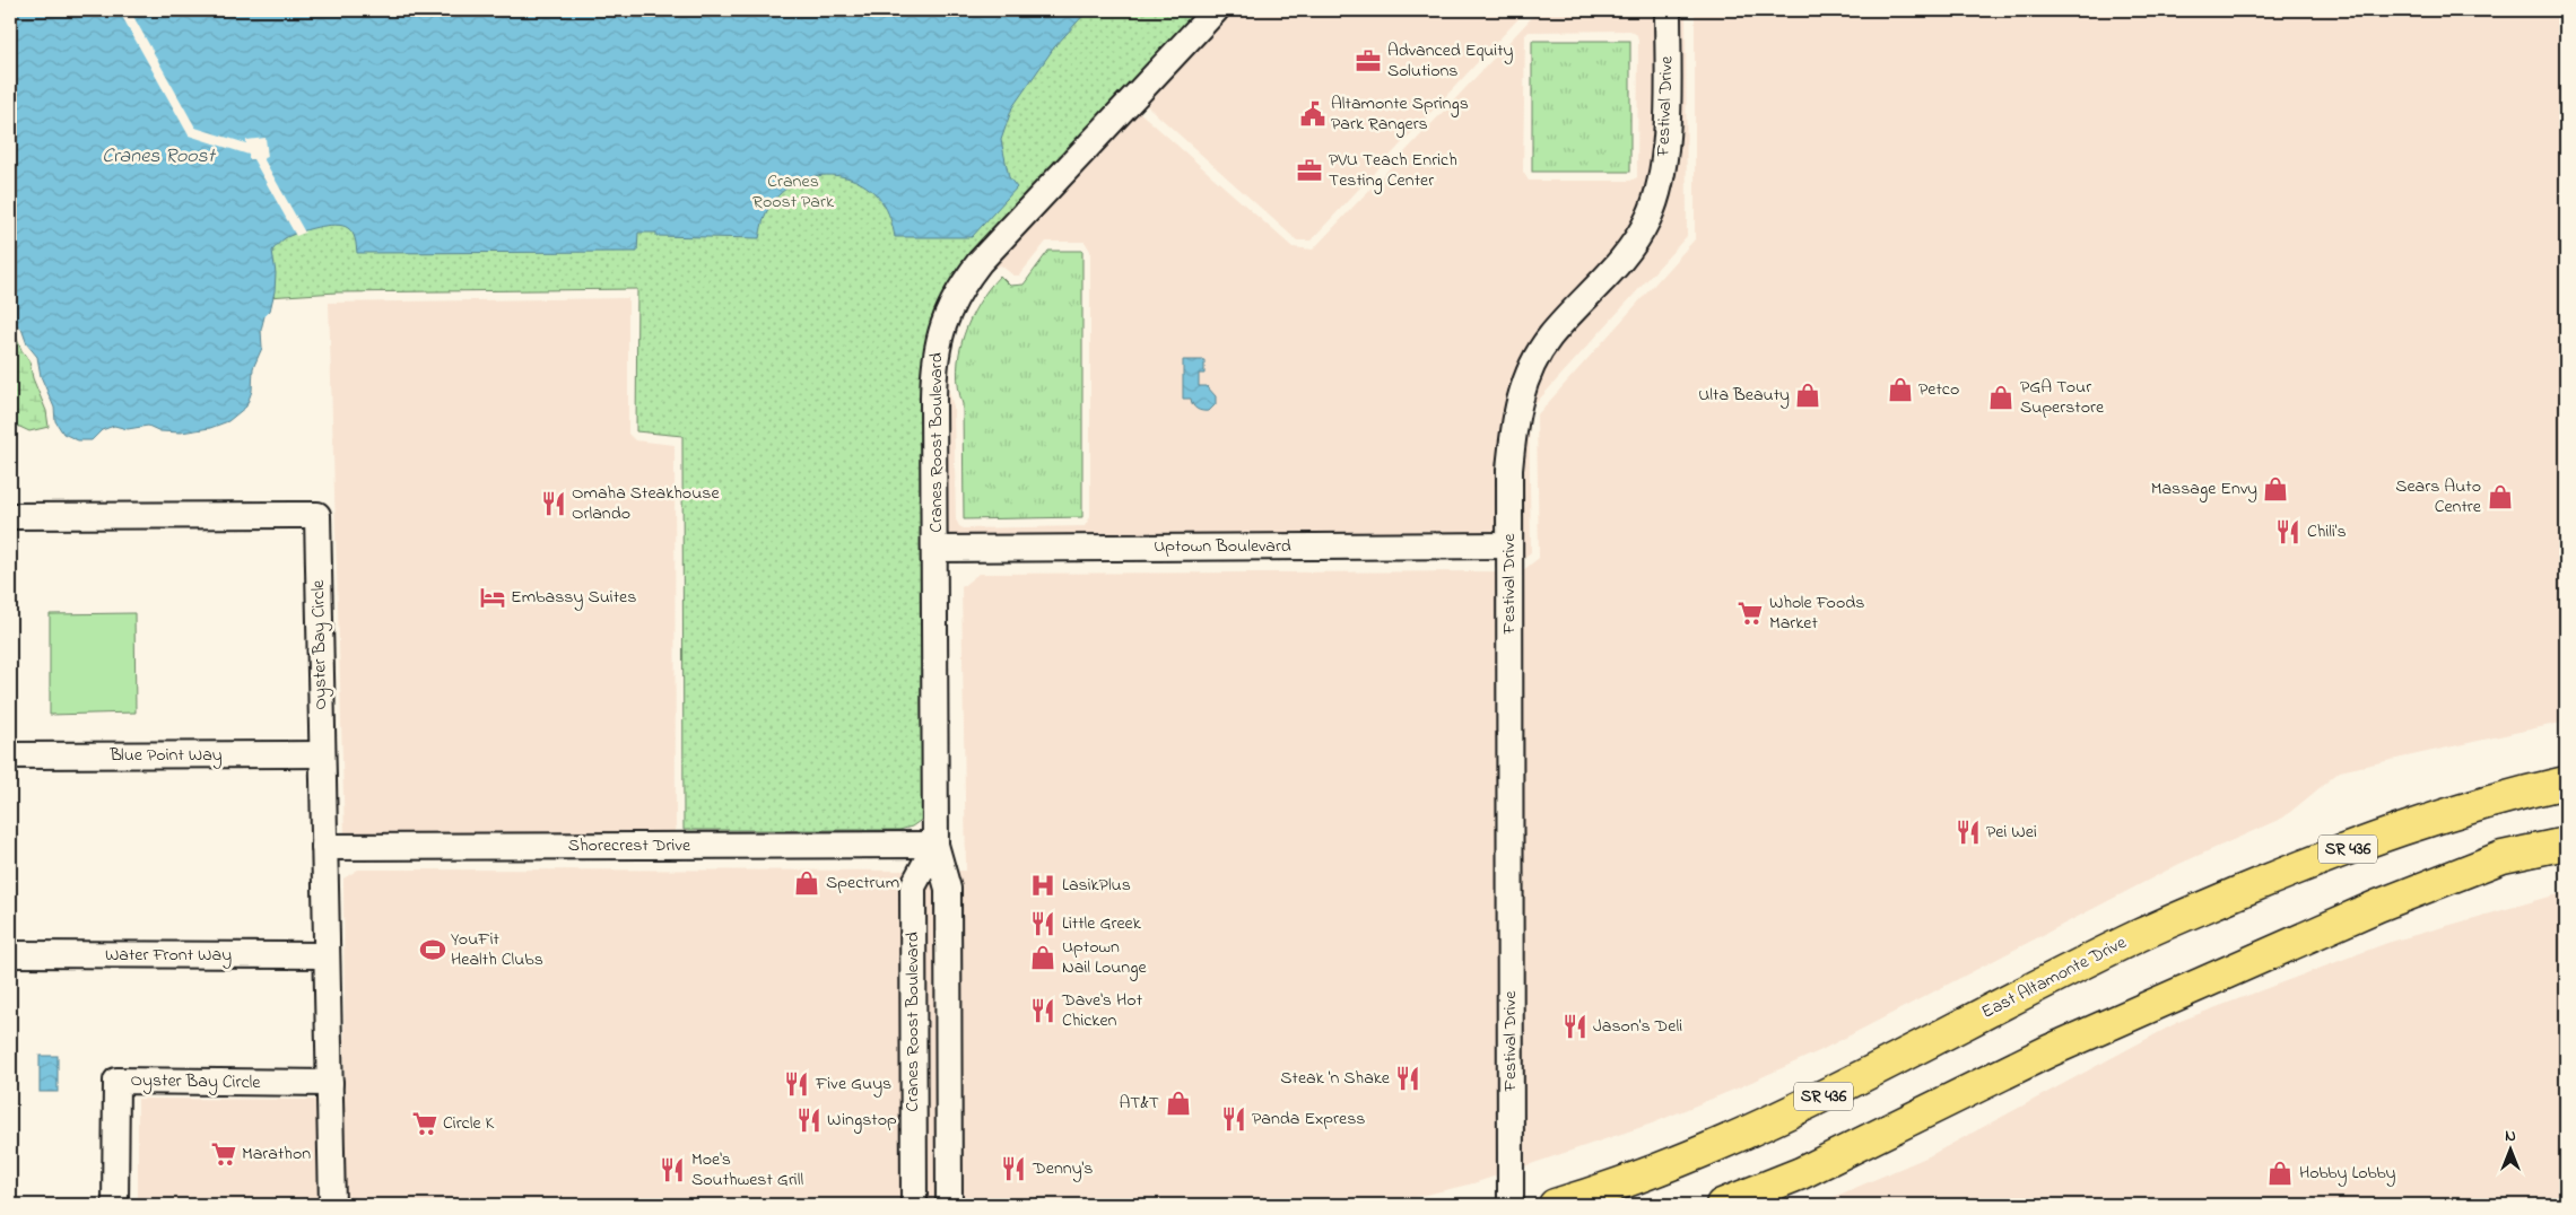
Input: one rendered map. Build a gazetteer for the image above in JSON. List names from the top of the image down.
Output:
{
  "streets": {
    "main road": ["SR 436", "East Altamonte Drive"],
    "street": [
      "Festival Drive",
      "Cranes Roost Boulevard",
      "Uptown Boulevard",
      "Oyster Bay Circle",
      "Blue Point Way",
      "Shorecrest Drive",
      "Water Front Way"
    ]
  },
  "crossings": [
    ["Festival Drive", "Uptown Boulevard"],
    ["Cranes Roost Boulevard", "Uptown Boulevard"],
    ["Cranes Roost Boulevard", "Shorecrest Drive"],
    ["Oyster Bay Circle", "Blue Point Way"],
    ["Oyster Bay Circle", "Shorecrest Drive"],
    ["Oyster Bay Circle", "Water Front Way"]
  ],
  "water": ["Cranes Roost"],
  "parks": ["Cranes Roost Park"],
  "places": {
    "office": ["Advanced Equity Solutions", "PVU Teach Enrich Testing Center"],
    "public building": ["Altamonte Springs Park Rangers"],
    "shop": [
      "Petco",
      "Ulta Beauty",
      "PGA Tour Superstore",
      "Massage Envy",
      "Sears Auto Centre",
      "Spectrum",
      "Uptown Nail Lounge",
      "AT&T",
      "Hobby Lobby"
    ],
    "restaurant": [
      "Omaha Steakhouse Orlando",
      "Chili's",
      "Pei Wei",
      "Little Greek",
      "Dave's Hot Chicken",
      "Jason's Deli",
      "Steak 'n Shake",
      "Five Guys",
      "Panda Express",
      "Wingstop",
      "Denny's",
      "Moe's Southwest Grill"
    ],
    "hotel": ["Embassy Suites"],
    "supermarket": ["Whole Foods Market", "Circle K", "Marathon"],
    "hospital": ["LasikPlus"],
    "sports": ["YouFit Health Clubs"]
  },
  "north": "top"
}
